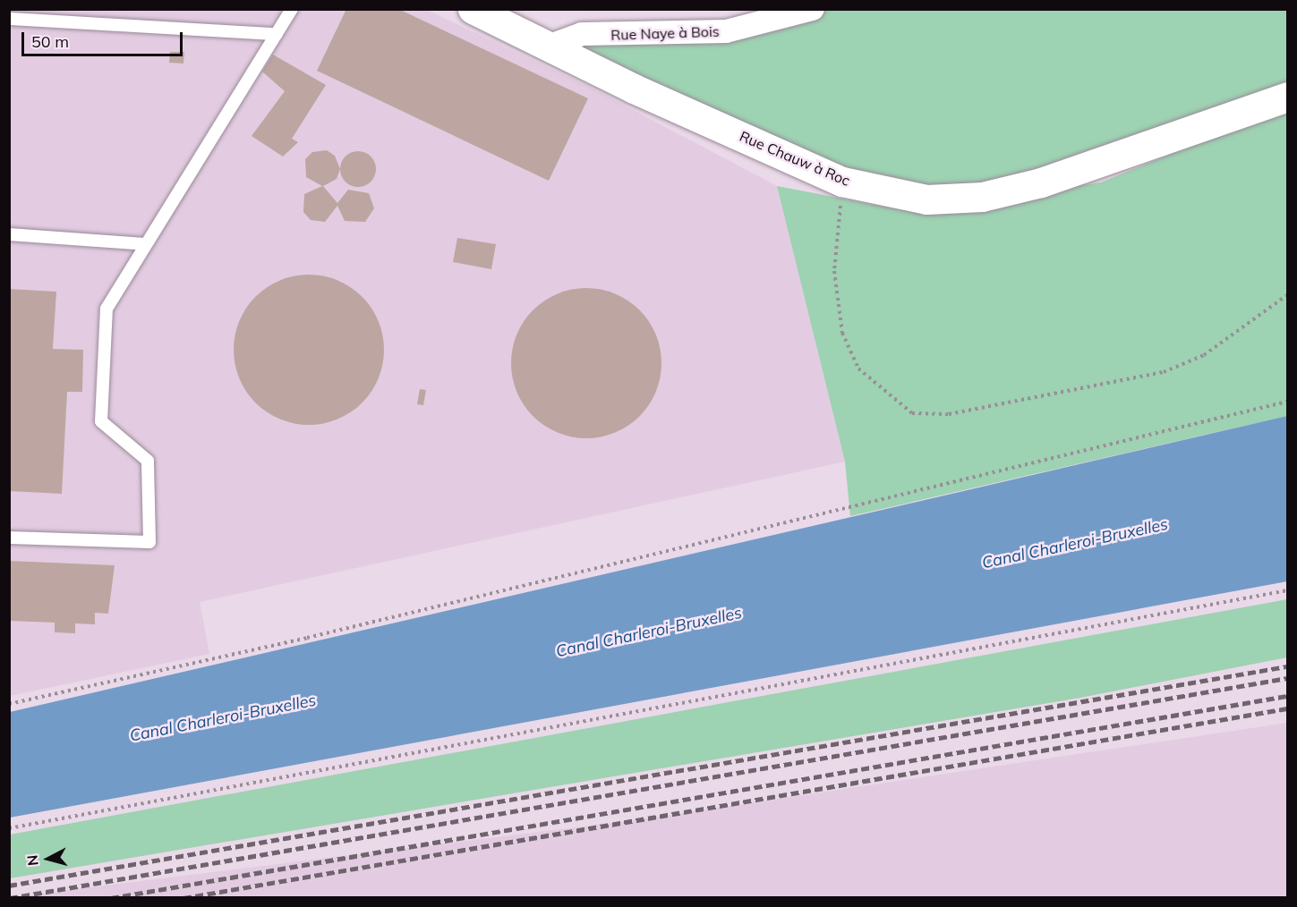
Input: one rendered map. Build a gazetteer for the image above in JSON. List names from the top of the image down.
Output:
{
  "streets": {
    "street": ["Rue Naye à Bois", "Rue Chauw à Roc"]
  },
  "crossings": [
    ["Rue Naye à Bois", "Rue Chauw à Roc"]
  ],
  "water": ["Canal Charleroi-Bruxelles"],
  "scale_bar": "50 m",
  "north": "left"
}
